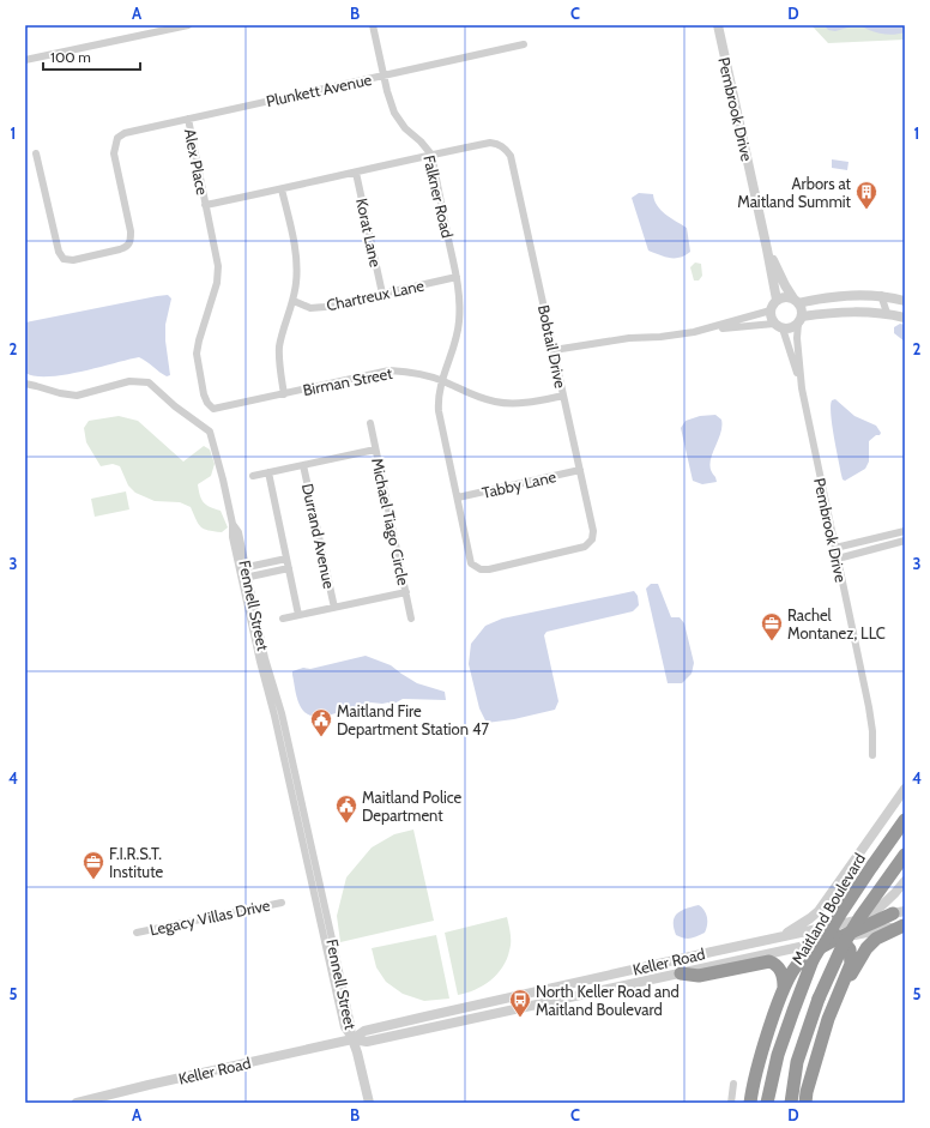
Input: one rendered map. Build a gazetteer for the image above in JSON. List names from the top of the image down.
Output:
{
  "streets": {
    "highway": ["Maitland Boulevard"],
    "street": [
      "Plunkett Avenue",
      "Pembrook Drive",
      "Alex Place",
      "Falkner Road",
      "Korat Lane",
      "Chartreux Lane",
      "Bobtail Drive",
      "Birman Street",
      "Tabby Lane",
      "Michael Tiago Circle",
      "Durrand Avenue",
      "Fennell Street",
      "Legacy Villas Drive",
      "Keller Road"
    ]
  },
  "crossings": [
    ["Plunkett Avenue", "Alex Place"],
    ["Plunkett Avenue", "Falkner Road"],
    ["Alex Place", "Bobtail Drive"],
    ["Alex Place", "Birman Street"],
    ["Falkner Road", "Chartreux Lane"],
    ["Falkner Road", "Bobtail Drive"],
    ["Falkner Road", "Birman Street"],
    ["Korat Lane", "Chartreux Lane"],
    ["Korat Lane", "Bobtail Drive"],
    ["Bobtail Drive", "Birman Street"],
    ["Bobtail Drive", "Tabby Lane"],
    ["Michael Tiago Circle", "Durrand Avenue"],
    ["Fennell Street", "Keller Road"]
  ],
  "places": {
    "building": ["Arbors at Maitland Summit"],
    "office": ["Rachel Montanez, LLC", "F.I.R.S.T. Institute"],
    "public building": ["Maitland Fire Department Station 47", "Maitland Police Department"],
    "bus stop": ["North Keller Road and Maitland Boulevard"]
  },
  "scale_bar": "100 m",
  "grid": {
    "columns": [
      "A",
      "B",
      "C",
      "D"
    ],
    "rows": [
      "1",
      "2",
      "3",
      "4",
      "5"
    ]
  }
}
